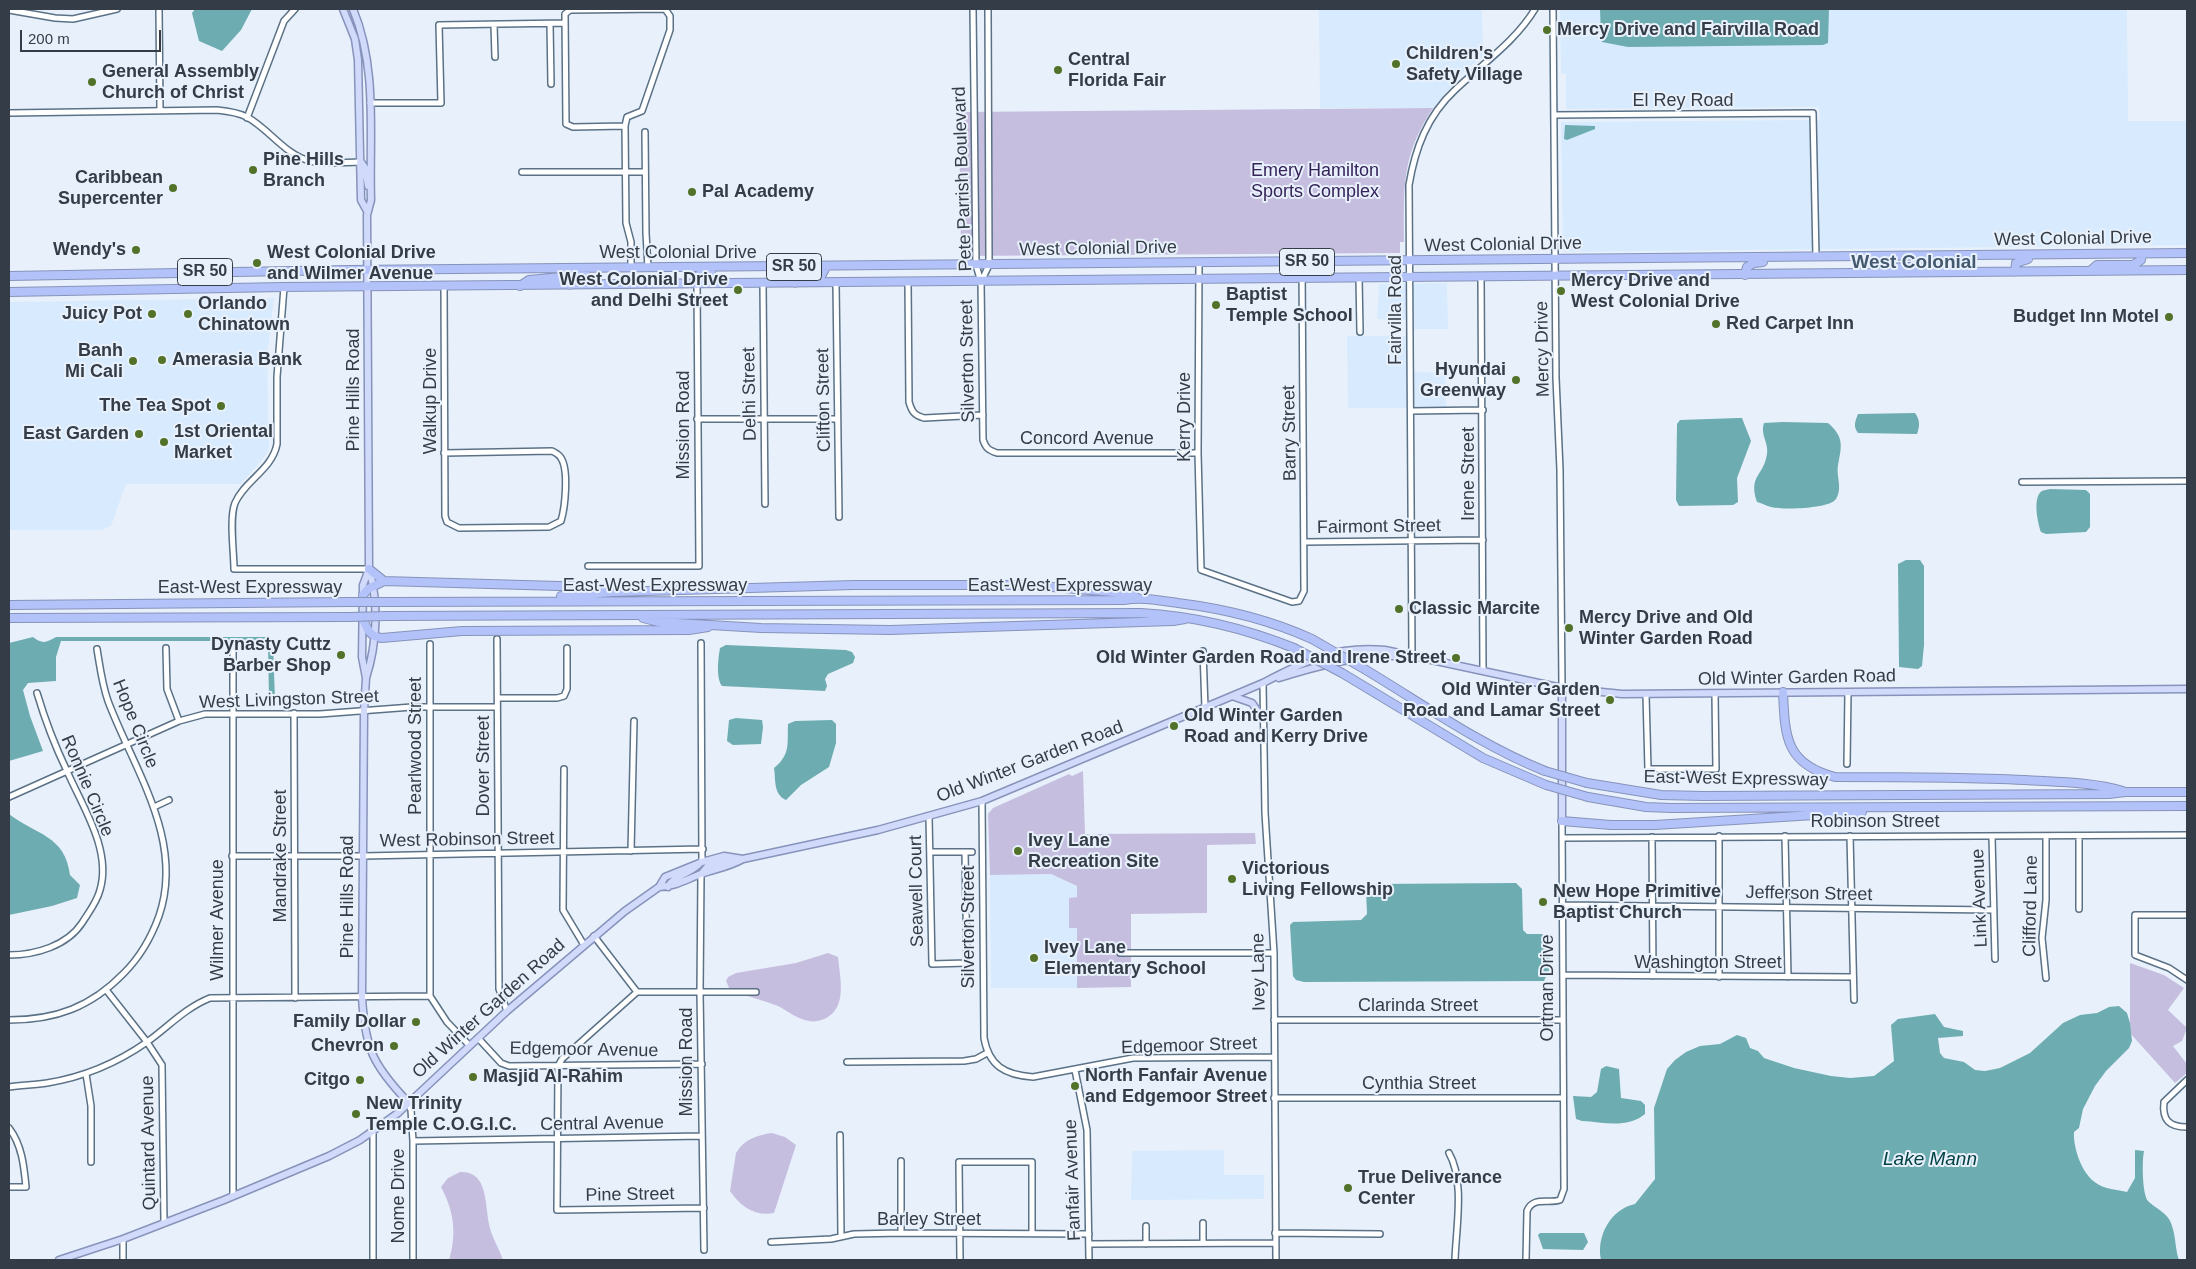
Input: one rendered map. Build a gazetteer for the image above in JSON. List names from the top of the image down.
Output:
{
  "streets": {
    "highway": ["West Colonial Drive", "SR 50", "East-West Expressway"],
    "main road": ["Pine Hills Road", "Old Winter Garden Road", "Ortman Drive"],
    "street": [
      "El Rey Road",
      "Pete Parrish Boulevard",
      "Fairvilla Road",
      "Mercy Drive",
      "Silverton Street",
      "Delhi Street",
      "Clifton Street",
      "Walkup Drive",
      "Kerry Drive",
      "Mission Road",
      "Barry Street",
      "Concord Avenue",
      "Irene Street",
      "Fairmont Street",
      "West Livingston Street",
      "Hope Circle",
      "Pearlwood Street",
      "Dover Street",
      "Ronnie Circle",
      "Robinson Street",
      "West Robinson Street",
      "Mandrake Street",
      "Seawell Court",
      "Jefferson Street",
      "Link Avenue",
      "Clifford Lane",
      "Wilmer Avenue",
      "Washington Street",
      "Ivey Lane",
      "Clarinda Street",
      "Edgemoor Street",
      "Edgemoor Avenue",
      "Cynthia Street",
      "Central Avenue",
      "Quintard Avenue",
      "Fanfair Avenue",
      "Pine Street",
      "Nome Drive",
      "Barley Street"
    ]
  },
  "crossings": [
    ["El Rey Road", "West Colonial Drive"],
    ["El Rey Road", "Mercy Drive"],
    ["Pete Parrish Boulevard", "West Colonial Drive"],
    ["Pete Parrish Boulevard", "Silverton Street"],
    ["West Colonial Drive", "Fairvilla Road"],
    ["West Colonial Drive", "Mercy Drive"],
    ["West Colonial Drive", "Silverton Street"],
    ["West Colonial Drive", "Pine Hills Road"],
    ["West Colonial Drive", "Delhi Street"],
    ["West Colonial Drive", "Clifton Street"],
    ["West Colonial Drive", "Walkup Drive"],
    ["West Colonial Drive", "Kerry Drive"],
    ["West Colonial Drive", "Mission Road"],
    ["West Colonial Drive", "Barry Street"],
    ["West Colonial Drive", "Irene Street"],
    ["Fairvilla Road", "Fairmont Street"],
    ["Fairvilla Road", "Old Winter Garden Road"],
    ["Mercy Drive", "Old Winter Garden Road"],
    ["Mercy Drive", "Ortman Drive"],
    ["Silverton Street", "Concord Avenue"],
    ["Silverton Street", "Old Winter Garden Road"],
    ["Silverton Street", "Edgemoor Street"],
    ["Pine Hills Road", "Old Winter Garden Road"],
    ["Pine Hills Road", "West Livingston Street"],
    ["Pine Hills Road", "West Robinson Street"],
    ["Pine Hills Road", "Nome Drive"],
    ["Kerry Drive", "Barry Street"],
    ["Kerry Drive", "Concord Avenue"],
    ["Mission Road", "Old Winter Garden Road"],
    ["Mission Road", "Edgemoor Avenue"],
    ["Mission Road", "Central Avenue"],
    ["Mission Road", "Pine Street"],
    ["Barry Street", "Fairmont Street"],
    ["Irene Street", "Fairmont Street"],
    ["Irene Street", "Old Winter Garden Road"],
    ["Old Winter Garden Road", "Dover Street"],
    ["Old Winter Garden Road", "Seawell Court"],
    ["Old Winter Garden Road", "Wilmer Avenue"],
    ["Old Winter Garden Road", "Ivey Lane"],
    ["Old Winter Garden Road", "Ortman Drive"],
    ["Old Winter Garden Road", "Edgemoor Avenue"],
    ["Old Winter Garden Road", "Quintard Avenue"],
    ["Old Winter Garden Road", "Nome Drive"],
    ["West Livingston Street", "Hope Circle"],
    ["West Livingston Street", "Pearlwood Street"],
    ["West Livingston Street", "Dover Street"],
    ["West Livingston Street", "Ronnie Circle"],
    ["West Livingston Street", "Mandrake Street"],
    ["West Livingston Street", "Wilmer Avenue"],
    ["Hope Circle", "Quintard Avenue"],
    ["Pearlwood Street", "West Robinson Street"],
    ["Dover Street", "West Robinson Street"],
    ["Robinson Street", "Link Avenue"],
    ["Robinson Street", "Clifford Lane"],
    ["Robinson Street", "Ortman Drive"],
    ["West Robinson Street", "Mandrake Street"],
    ["West Robinson Street", "Wilmer Avenue"],
    ["Jefferson Street", "Link Avenue"],
    ["Jefferson Street", "Ortman Drive"],
    ["Washington Street", "Ortman Drive"],
    ["Ivey Lane", "Clarinda Street"],
    ["Ivey Lane", "Edgemoor Street"],
    ["Ivey Lane", "Cynthia Street"],
    ["Ortman Drive", "Clarinda Street"],
    ["Ortman Drive", "Cynthia Street"],
    ["Edgemoor Street", "Fanfair Avenue"],
    ["Central Avenue", "Pine Street"],
    ["Central Avenue", "Nome Drive"],
    ["Fanfair Avenue", "Barley Street"]
  ],
  "districts": ["West Colonial"],
  "water": ["Lake Mann"],
  "parks": ["Emery Hamilton Sports Complex"],
  "places": [
    "Mercy Drive and Fairvilla Road",
    "Children's Safety Village",
    "Central Florida Fair",
    "General Assembly Church of Christ",
    "Pine Hills Branch",
    "Caribbean Supercenter",
    "Pal Academy",
    "Wendy's",
    "West Colonial Drive and Wilmer Avenue",
    "West Colonial Drive and Delhi Street",
    "Mercy Drive and West Colonial Drive",
    "Baptist Temple School",
    "Juicy Pot",
    "Orlando Chinatown",
    "Budget Inn Motel",
    "Red Carpet Inn",
    "Amerasia Bank",
    "Banh Mi Cali",
    "Hyundai Greenway",
    "The Tea Spot",
    "East Garden",
    "1st Oriental Market",
    "Classic Marcite",
    "Mercy Drive and Old Winter Garden Road",
    "Dynasty Cuttz Barber Shop",
    "Old Winter Garden Road and Irene Street",
    "Old Winter Garden Road and Lamar Street",
    "Old Winter Garden Road and Kerry Drive",
    "Ivey Lane Recreation Site",
    "Victorious Living Fellowship",
    "New Hope Primitive Baptist Church",
    "Ivey Lane Elementary School",
    "Family Dollar",
    "Chevron",
    "Masjid Al-Rahim",
    "Citgo",
    "North Fanfair Avenue and Edgemoor Street",
    "New Trinity Temple C.O.G.I.C.",
    "True Deliverance Center"
  ],
  "scale_bar": "200 m"
}
